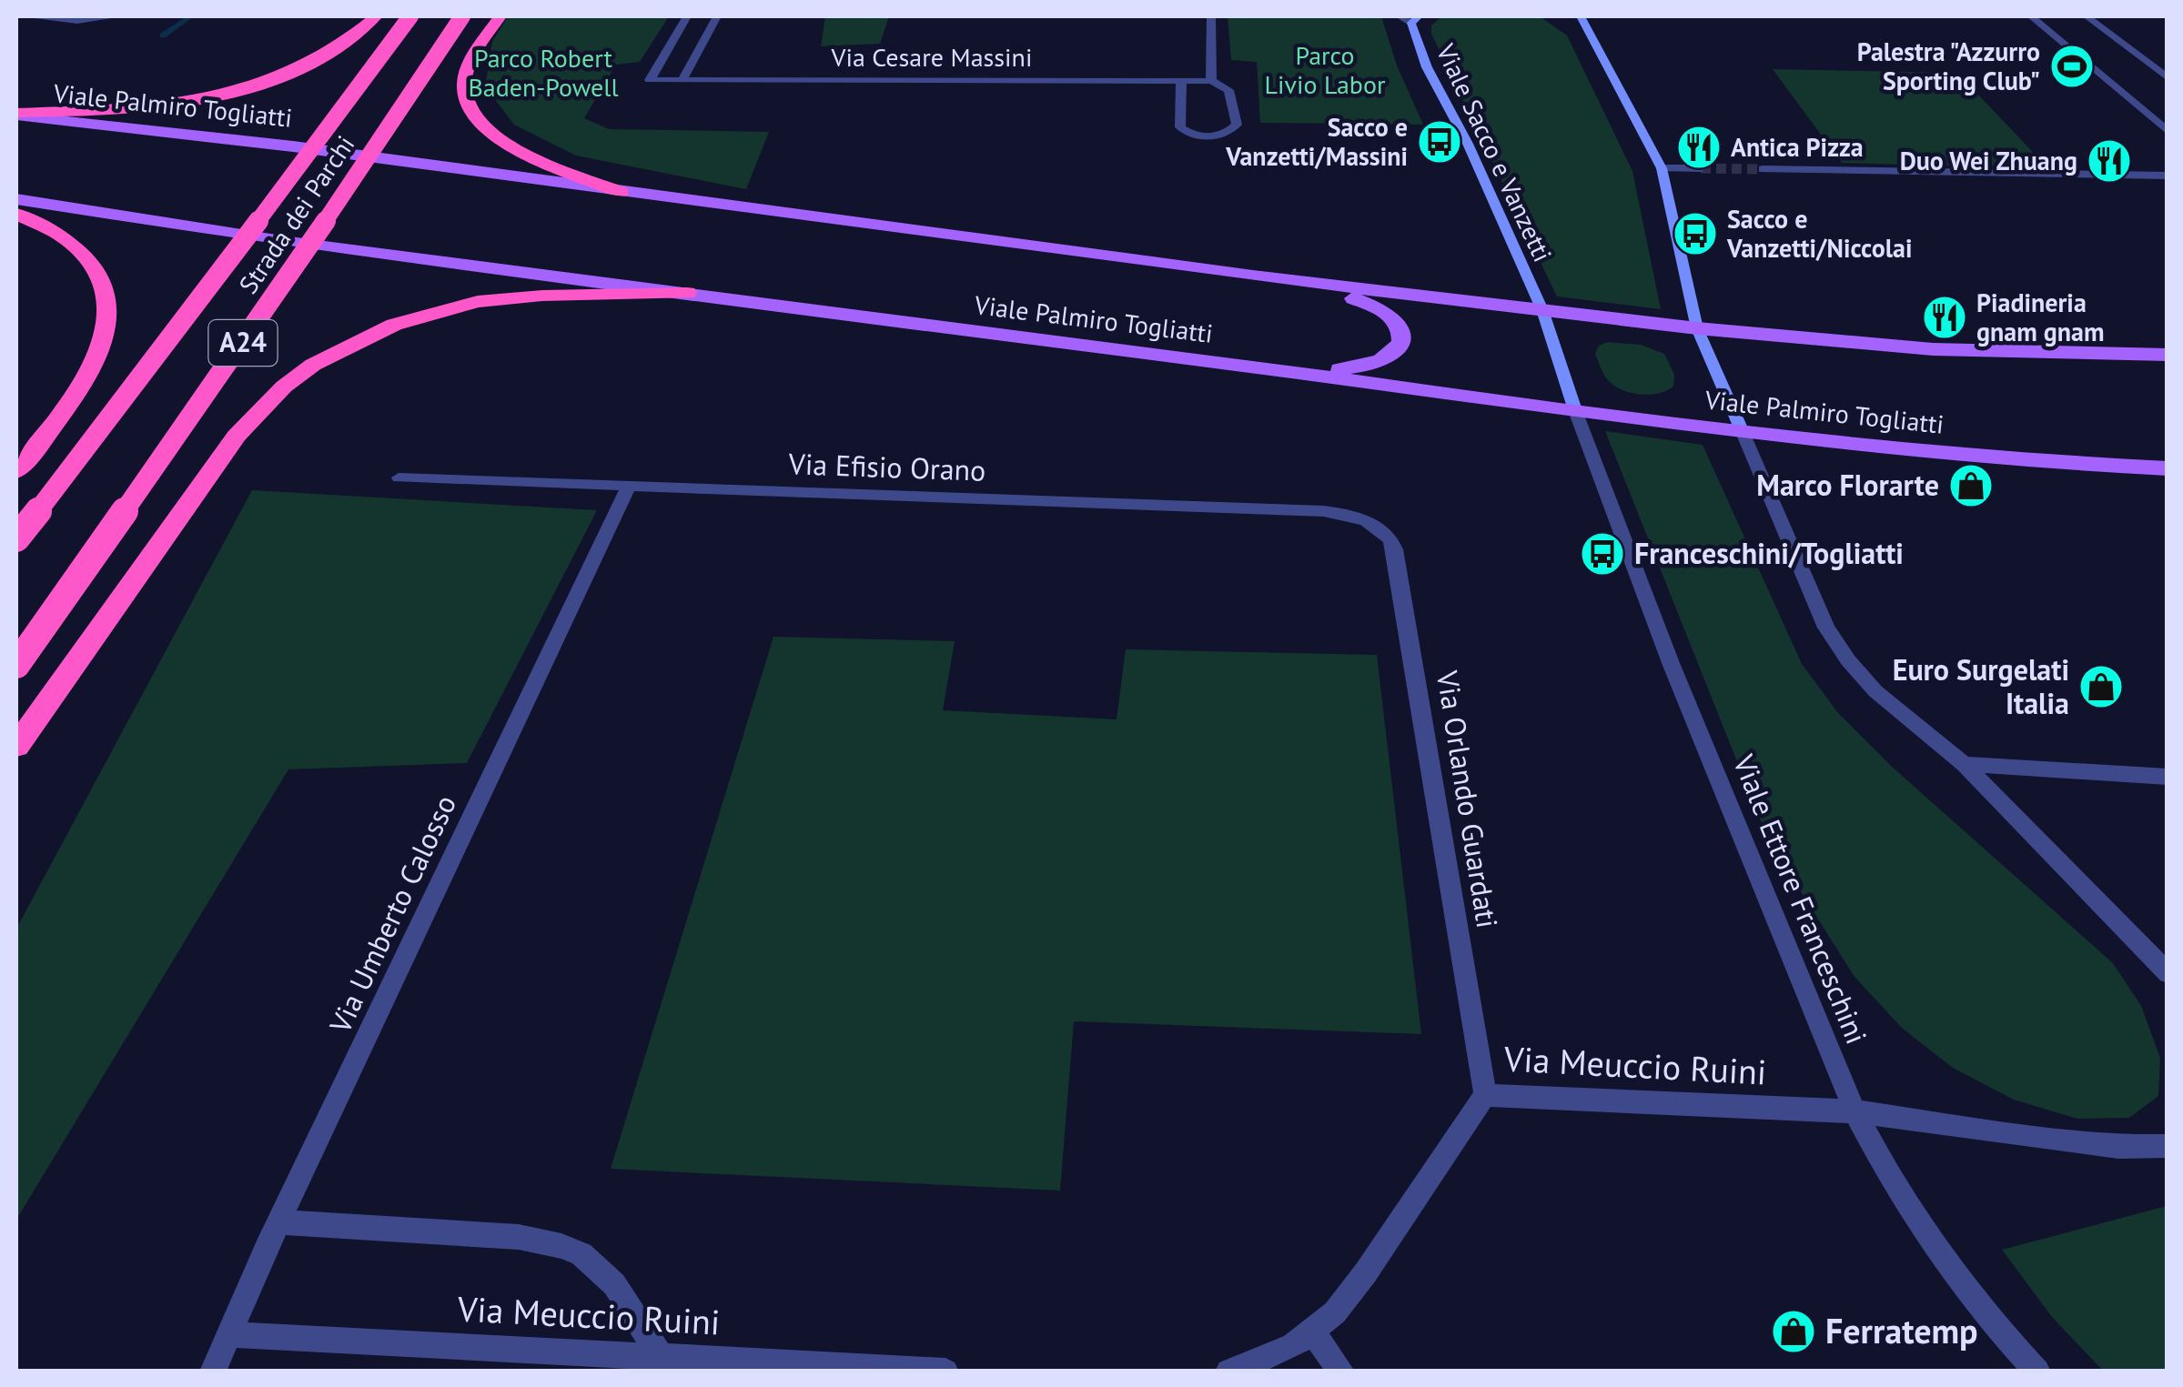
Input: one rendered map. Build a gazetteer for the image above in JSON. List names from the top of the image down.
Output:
{
  "streets": {
    "highway": ["Strada dei Parchi", "A24"],
    "main road": ["Viale Palmiro Togliatti"],
    "street": [
      "Via Cesare Massini",
      "Viale Sacco e Vanzetti",
      "Via Efisio Orano",
      "Via Orlando Guardati",
      "Viale Ettore Franceschini",
      "Via Umberto Calosso",
      "Via Meuccio Ruini"
    ]
  },
  "crossings": [
    ["Viale Palmiro Togliatti", "Viale Sacco e Vanzetti"],
    ["Viale Palmiro Togliatti", "Viale Ettore Franceschini"],
    ["Viale Sacco e Vanzetti", "Viale Ettore Franceschini"],
    ["Via Efisio Orano", "Via Orlando Guardati"],
    ["Via Efisio Orano", "Via Umberto Calosso"],
    ["Via Orlando Guardati", "Via Meuccio Ruini"],
    ["Viale Ettore Franceschini", "Via Meuccio Ruini"],
    ["Via Umberto Calosso", "Via Meuccio Ruini"]
  ],
  "parks": ["Parco Livio Labor", "Parco Robert Baden-Powell"],
  "places": {
    "sports": ["Palestra \"Azzurro Sporting Club\""],
    "bus stop": ["Sacco e Vanzetti/Massini", "Sacco e Vanzetti/Niccolai", "Franceschini/Togliatti"],
    "restaurant": ["Antica Pizza", "Duo Wei Zhuang", "Piadineria gnam gnam"],
    "shop": ["Marco Florarte", "Euro Surgelati Italia", "Ferratemp"]
  }
}
